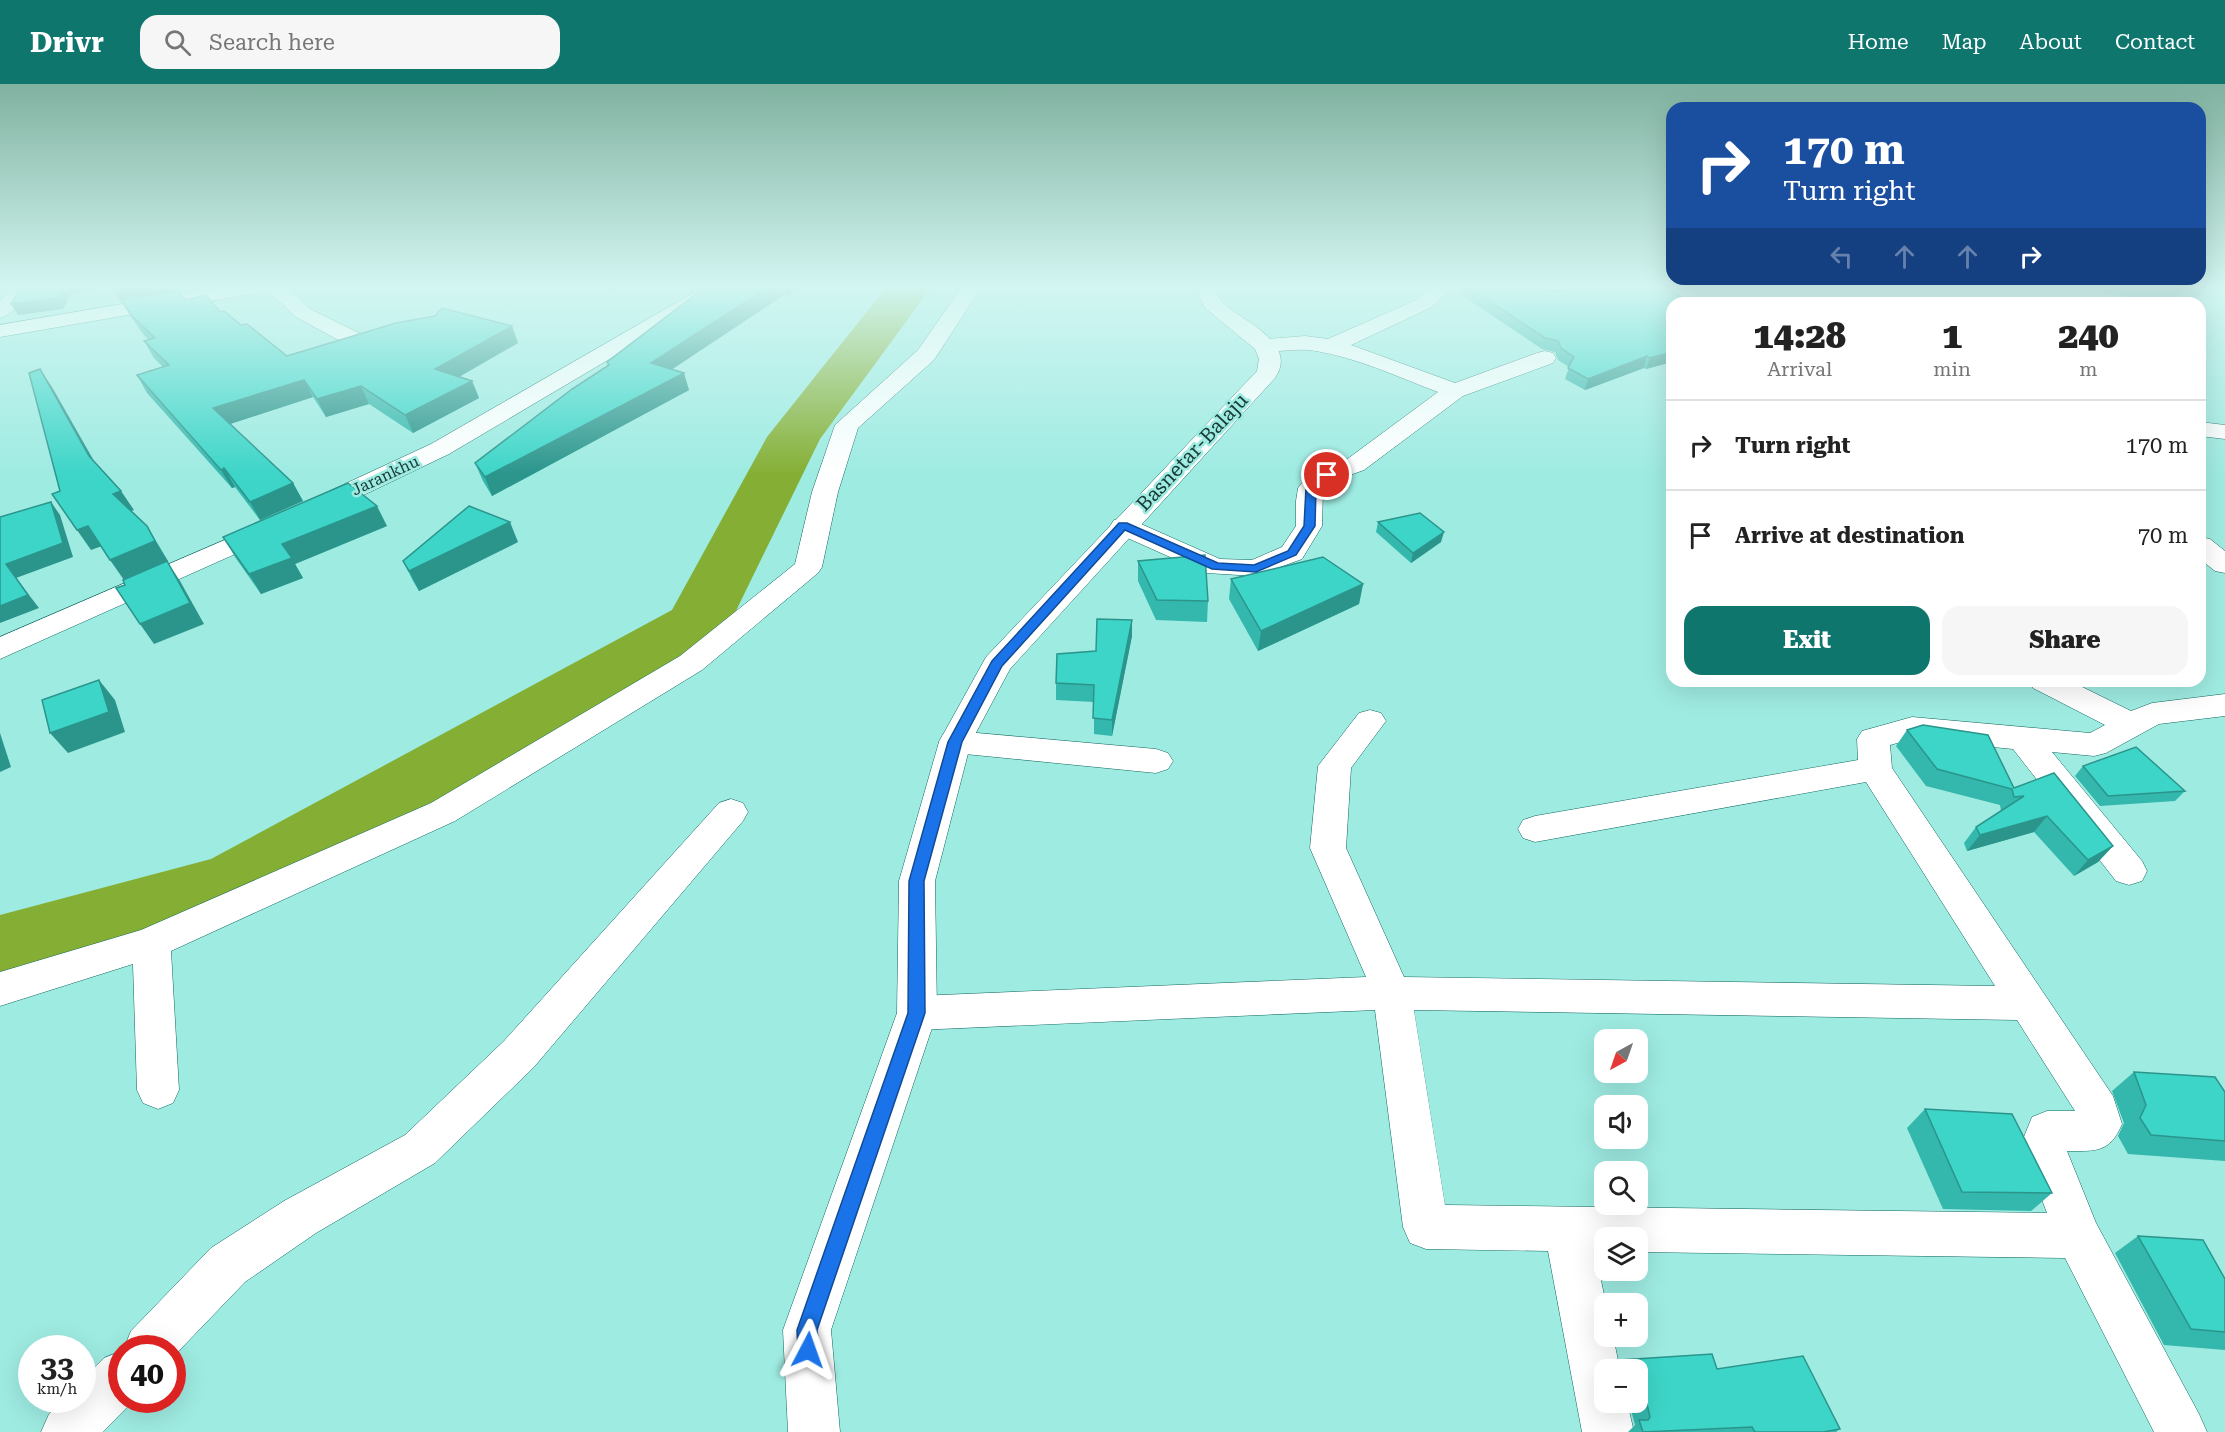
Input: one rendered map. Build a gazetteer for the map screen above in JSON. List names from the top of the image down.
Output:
{
  "streets": {
    "street": ["Basnetar-Balaju", "Jarankhu"]
  },
  "north": "bottom left",
  "page": {
    "header": "Drivr",
    "search": "Search here",
    "nav": [
      "Home",
      "Map",
      "About",
      "Contact"
    ],
    "turn": ["170 m", "Turn right"],
    "eta": [
      "14:28",
      "Arrival",
      "1",
      "min",
      "240",
      "m"
    ],
    "list": [
      {
        "name": "Turn right",
        "value": "170 m"
      },
      {
        "name": "Arrive at destination",
        "value": "70 m"
      }
    ],
    "buttons": ["Exit", "Share"],
    "map_buttons": ["+", "−"],
    "speed": "33 km/h",
    "limit": "40"
  }
}
